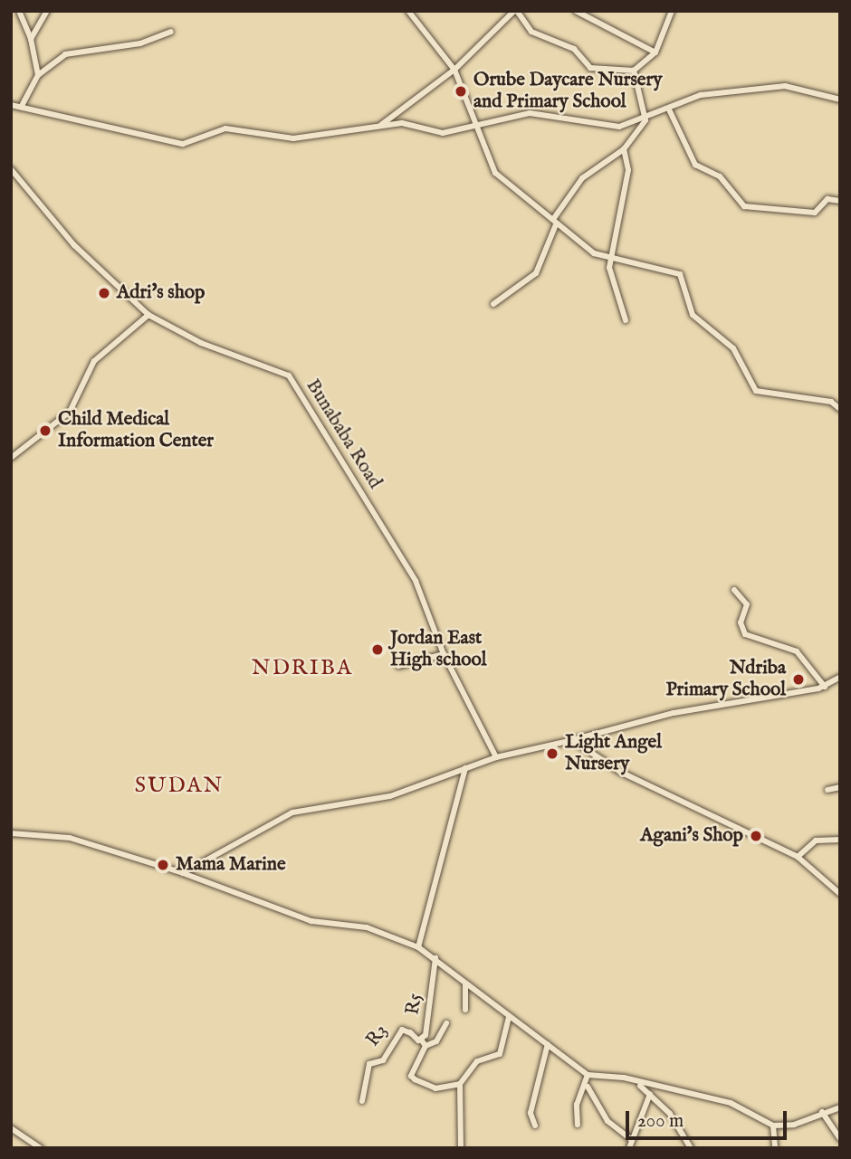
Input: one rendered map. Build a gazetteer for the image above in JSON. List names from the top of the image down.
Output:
{
  "streets": {
    "street": ["Bunababa Road", "R5", "R3"]
  },
  "crossings": [
    ["R5", "R3"]
  ],
  "districts": ["NDRIBA", "SUDAN"],
  "places": [
    "Orube Daycare Nursery and Primary School",
    "Adri's shop",
    "Child Medical Information Center",
    "Jordan East High school",
    "Ndriba Primary School",
    "Light Angel Nursery",
    "Agani's Shop",
    "Mama Marine"
  ],
  "scale_bar": "200 m"
}
